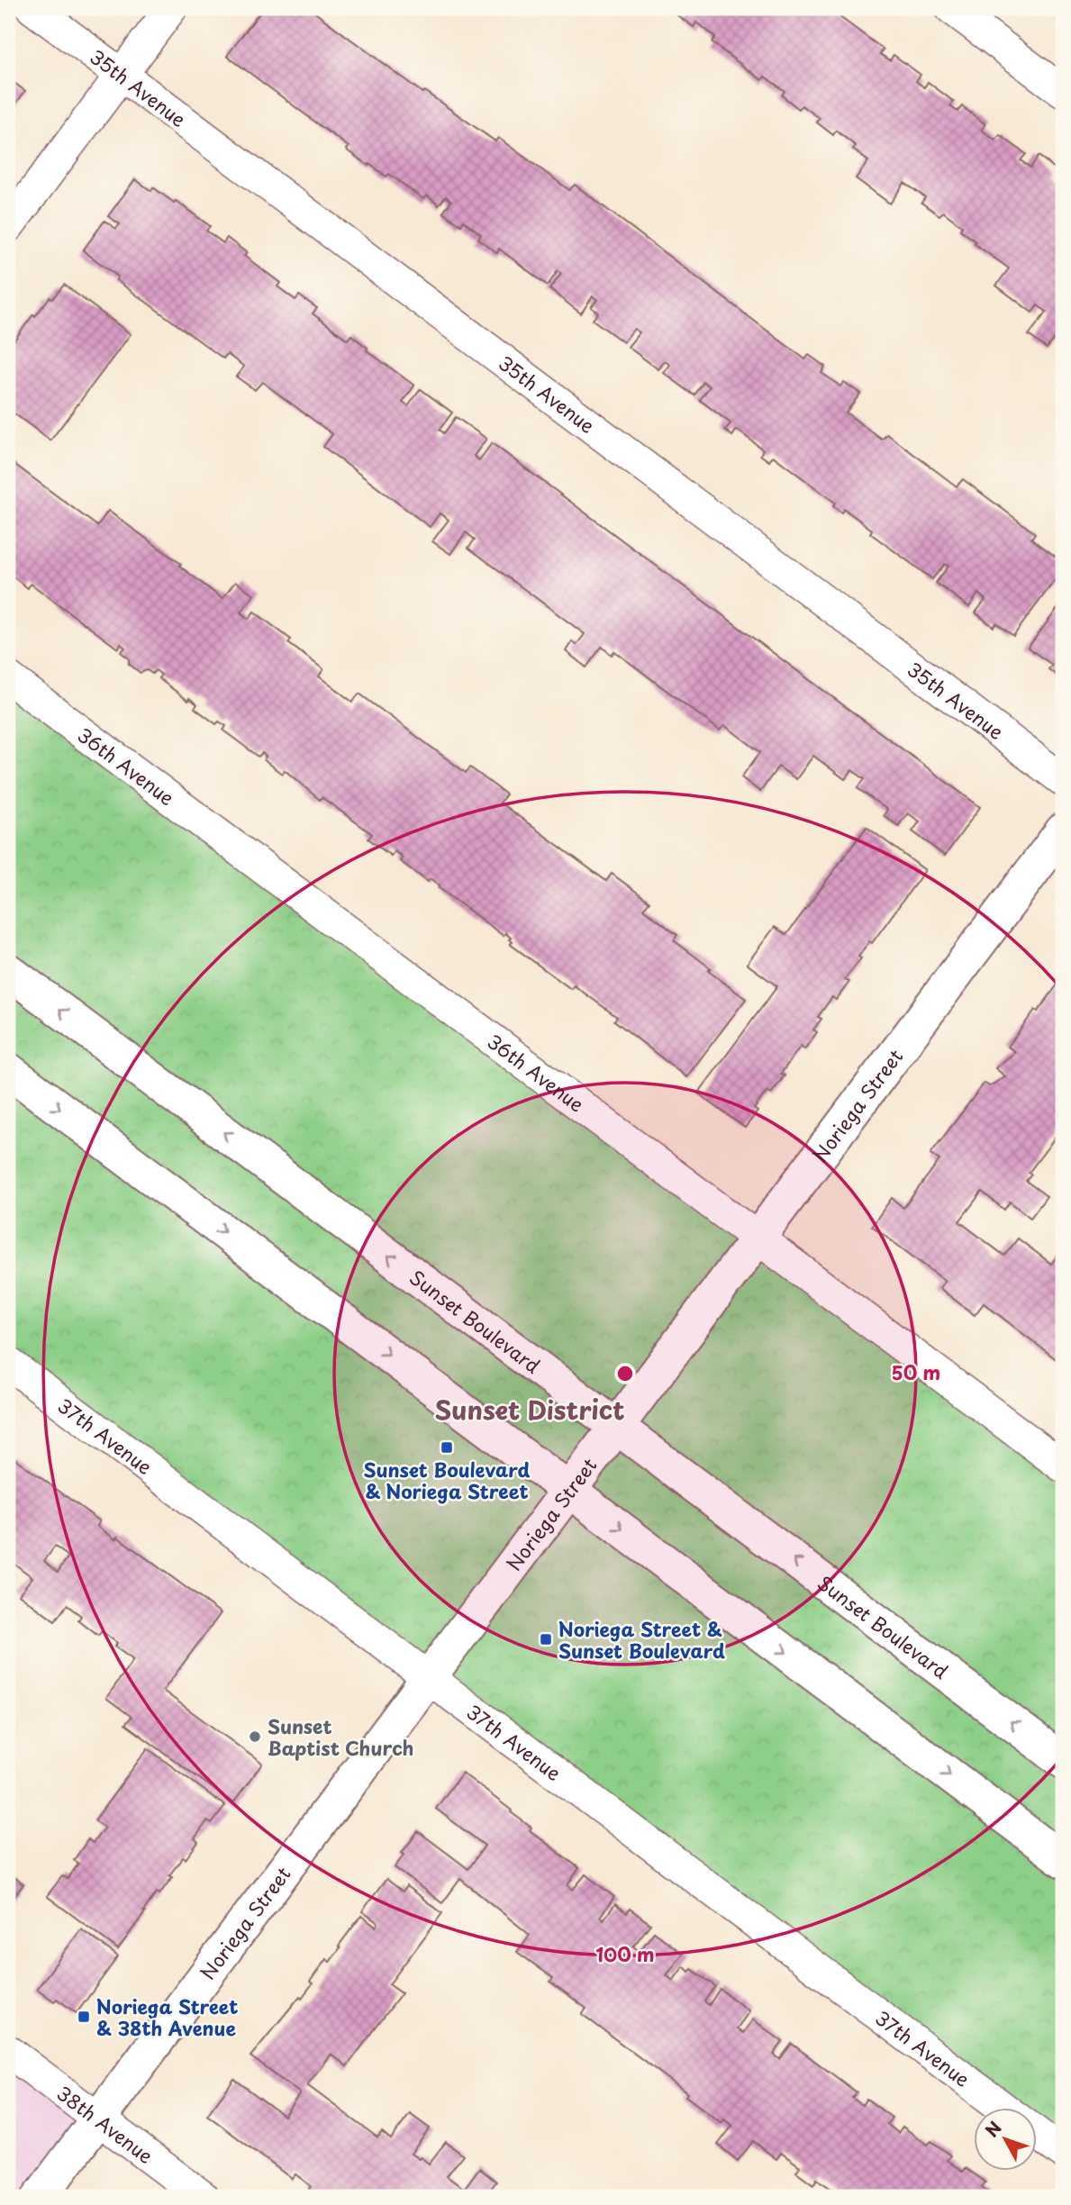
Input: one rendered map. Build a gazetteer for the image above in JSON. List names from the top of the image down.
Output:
{
  "streets": {
    "main road": ["Noriega Street", "Sunset Boulevard"],
    "street": [
      "35th Avenue",
      "36th Avenue",
      "37th Avenue",
      "38th Avenue"
    ]
  },
  "crossings": [
    ["36th Avenue", "Noriega Street"],
    ["Noriega Street", "Sunset Boulevard"],
    ["Noriega Street", "37th Avenue"],
    ["Noriega Street", "38th Avenue"]
  ],
  "districts": ["Sunset District"],
  "places": {
    "transit": ["Sunset Boulevard & Noriega Street", "Noriega Street & Sunset Boulevard", "Noriega Street & 38th Avenue"],
    "other": ["Sunset Baptist Church"]
  },
  "north": "top left",
  "rings": ["50 m", "100 m"]
}
